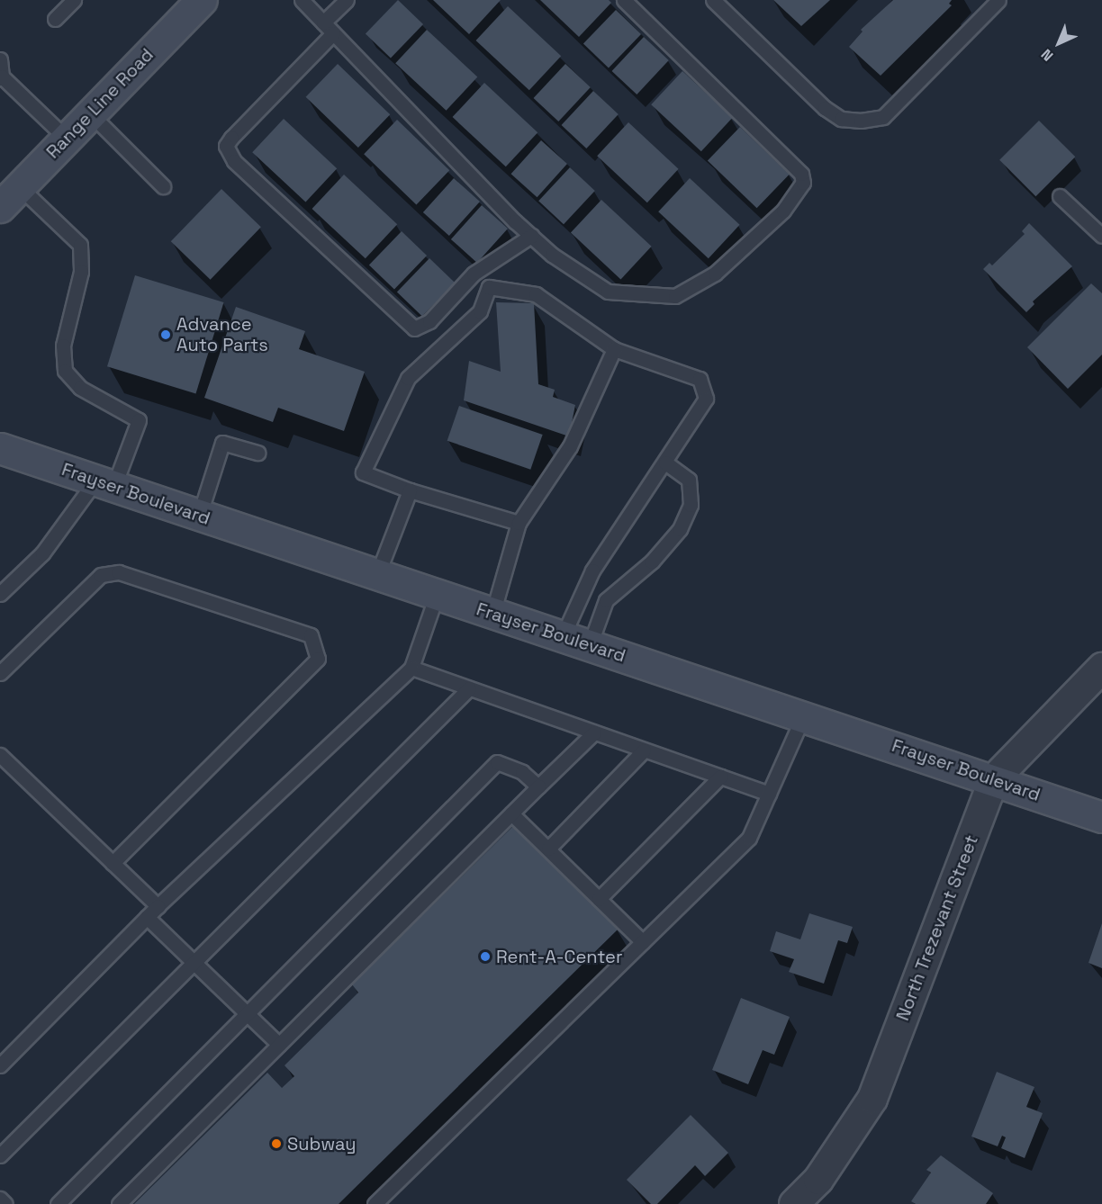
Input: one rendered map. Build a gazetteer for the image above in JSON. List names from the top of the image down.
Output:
{
  "streets": {
    "main road": ["Range Line Road", "Frayser Boulevard"],
    "street": ["North Trezevant Street"]
  },
  "crossings": [
    ["Frayser Boulevard", "North Trezevant Street"]
  ],
  "places": ["Advance Auto Parts", "Rent-A-Center", "Subway"],
  "north": "bottom left"
}
